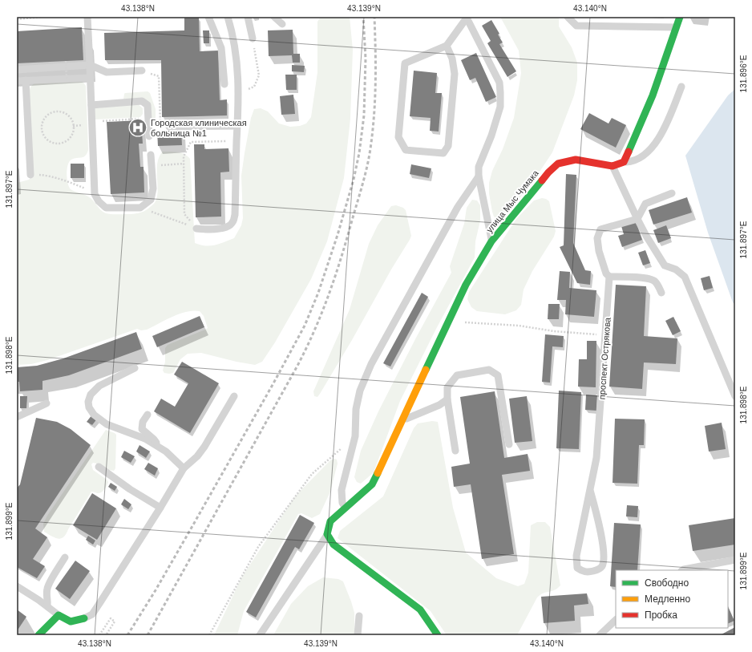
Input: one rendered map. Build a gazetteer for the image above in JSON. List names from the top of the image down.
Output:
{
  "streets": {
    "street": ["улица Мыс Чумака"],
    "lane": ["проспект Острякова"]
  },
  "places": {
    "hospital": ["Городская клиническая больница №1"]
  },
  "legend": ["Свободно", "Медленно", "Пробка"],
  "coordinates": [
    "43.138°N",
    "43.139°N",
    "43.140°N",
    "131.896°E",
    "131.897°E",
    "131.898°E",
    "131.899°E"
  ]
}
